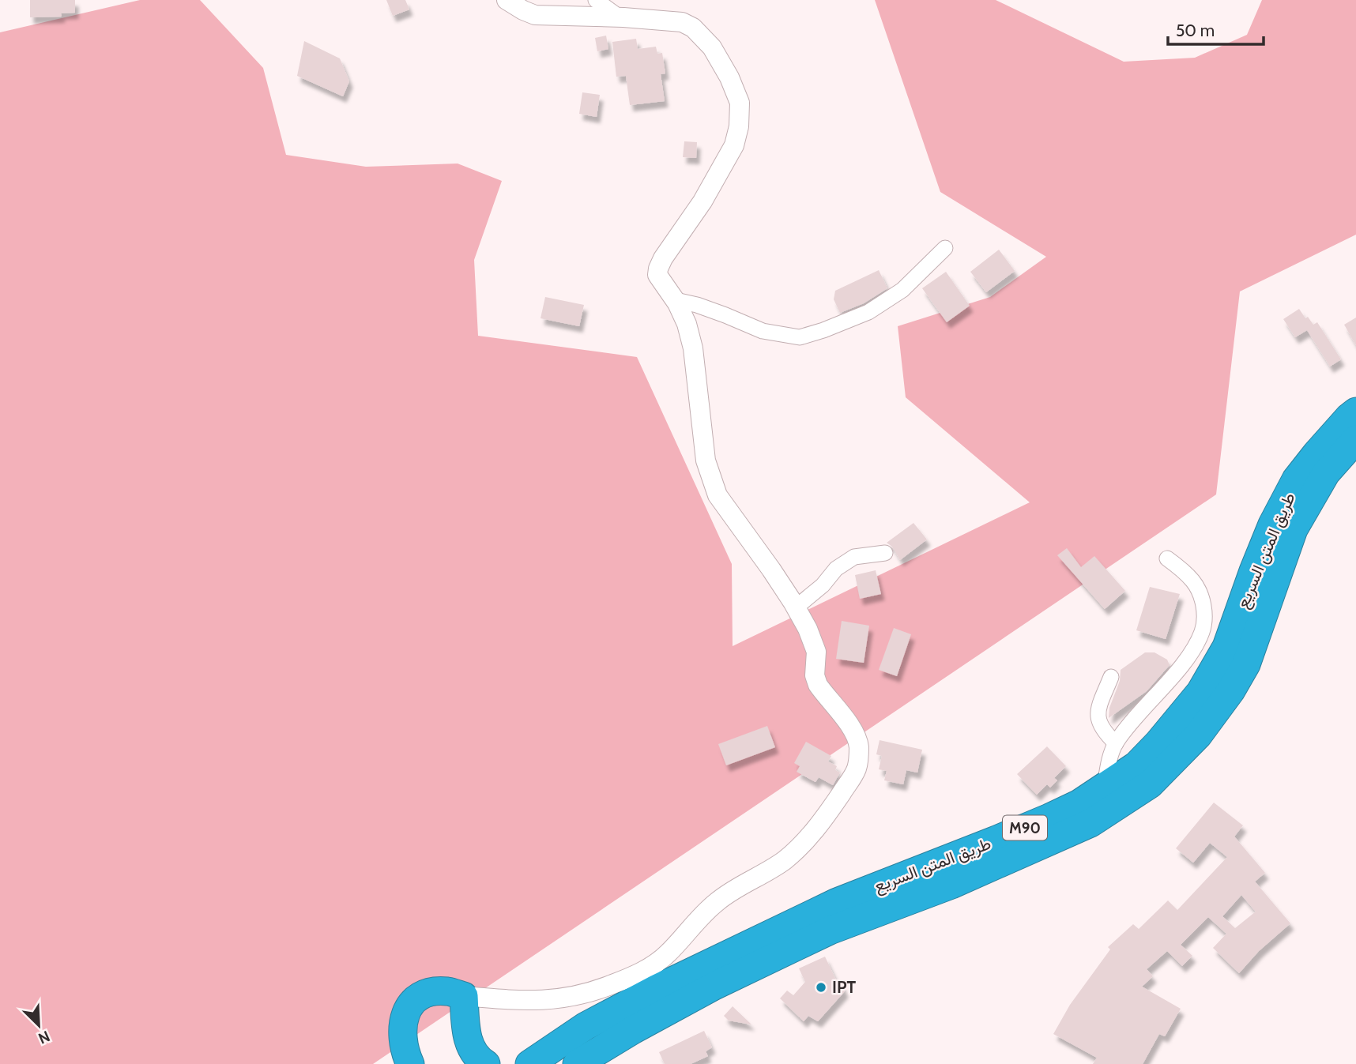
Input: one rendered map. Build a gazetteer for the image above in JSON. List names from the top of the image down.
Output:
{
  "streets": {
    "highway": ["طريق المتن السريع", "M90"]
  },
  "places": ["IPT"],
  "scale_bar": "50 m",
  "north": "bottom right"
}
